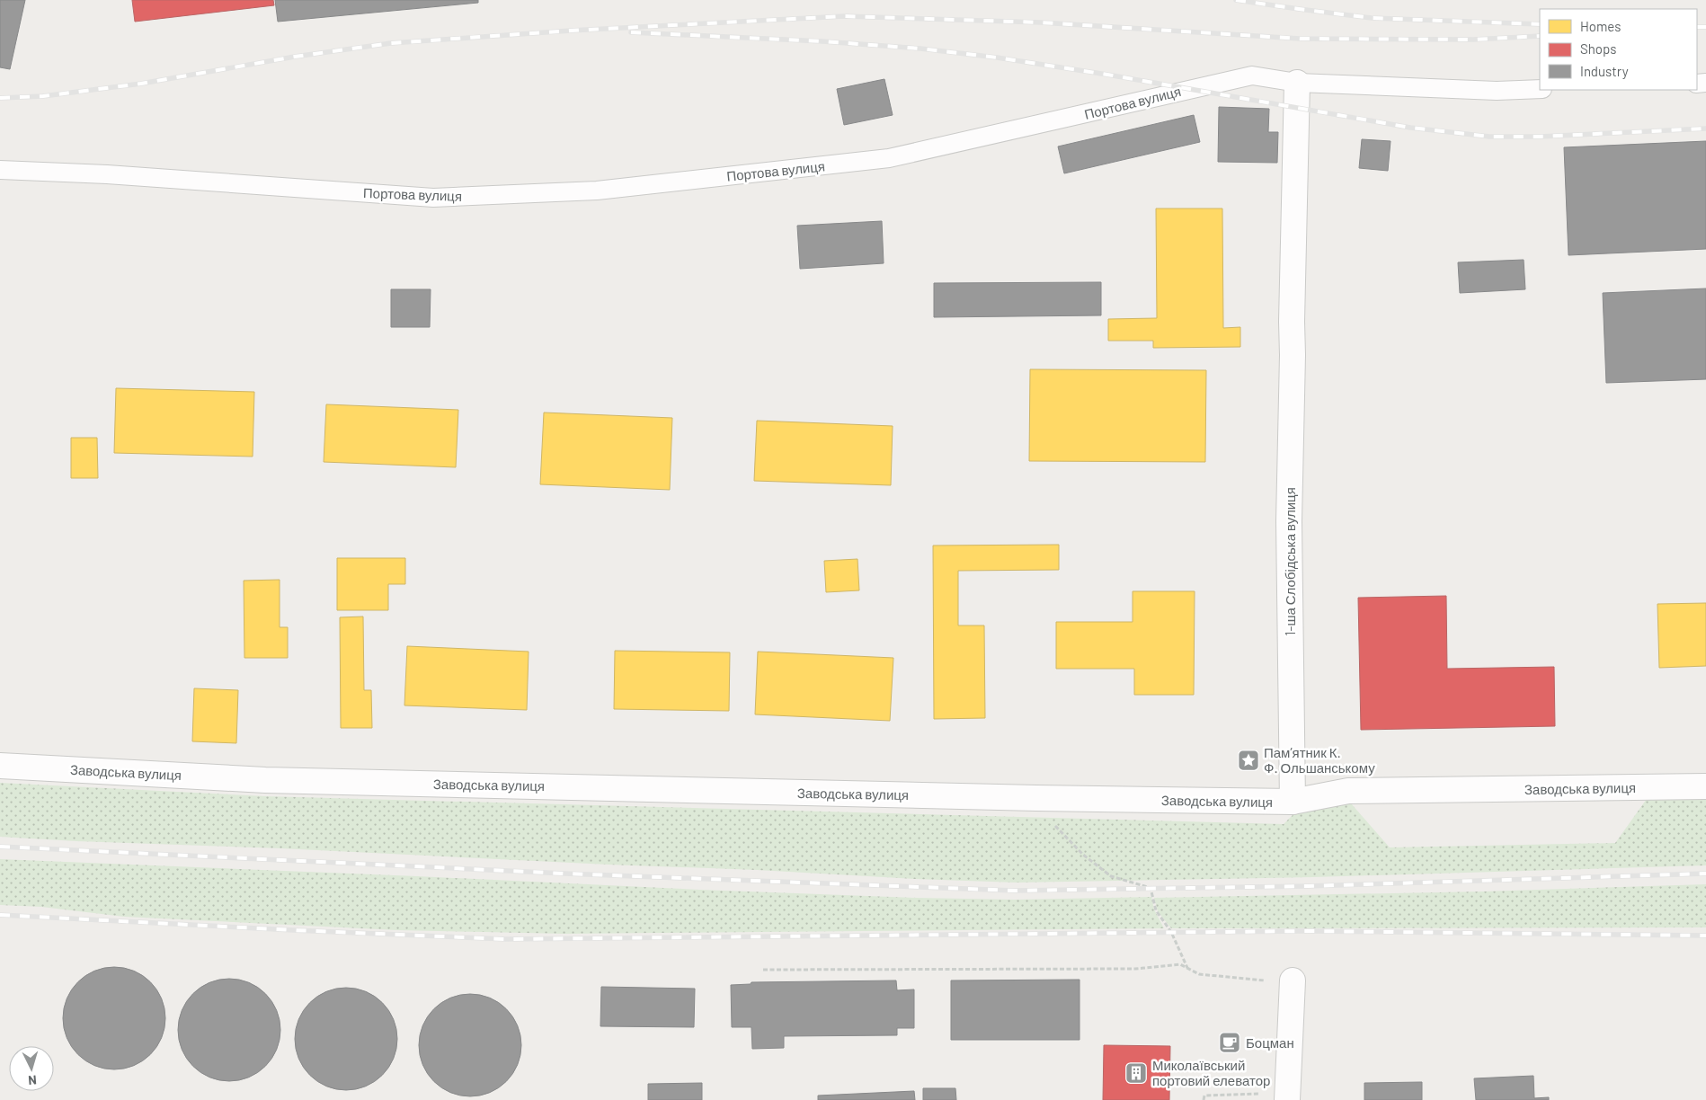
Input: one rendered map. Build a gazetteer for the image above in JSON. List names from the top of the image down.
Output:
{
  "streets": {
    "street": ["1-ша Слобідська вулиця", "Заводська вулиця"],
    "lane": ["Портова вулиця"]
  },
  "crossings": [
    ["Портова вулиця", "1-ша Слобідська вулиця"],
    ["1-ша Слобідська вулиця", "Заводська вулиця"]
  ],
  "places": {
    "place": ["Пам’ятник К. Ф. Ольшанському"],
    "cafe": ["Боцман"],
    "building": ["Миколаївський портовий елеватор"]
  },
  "legend": ["Homes", "Shops", "Industry"],
  "north": "bottom"
}
